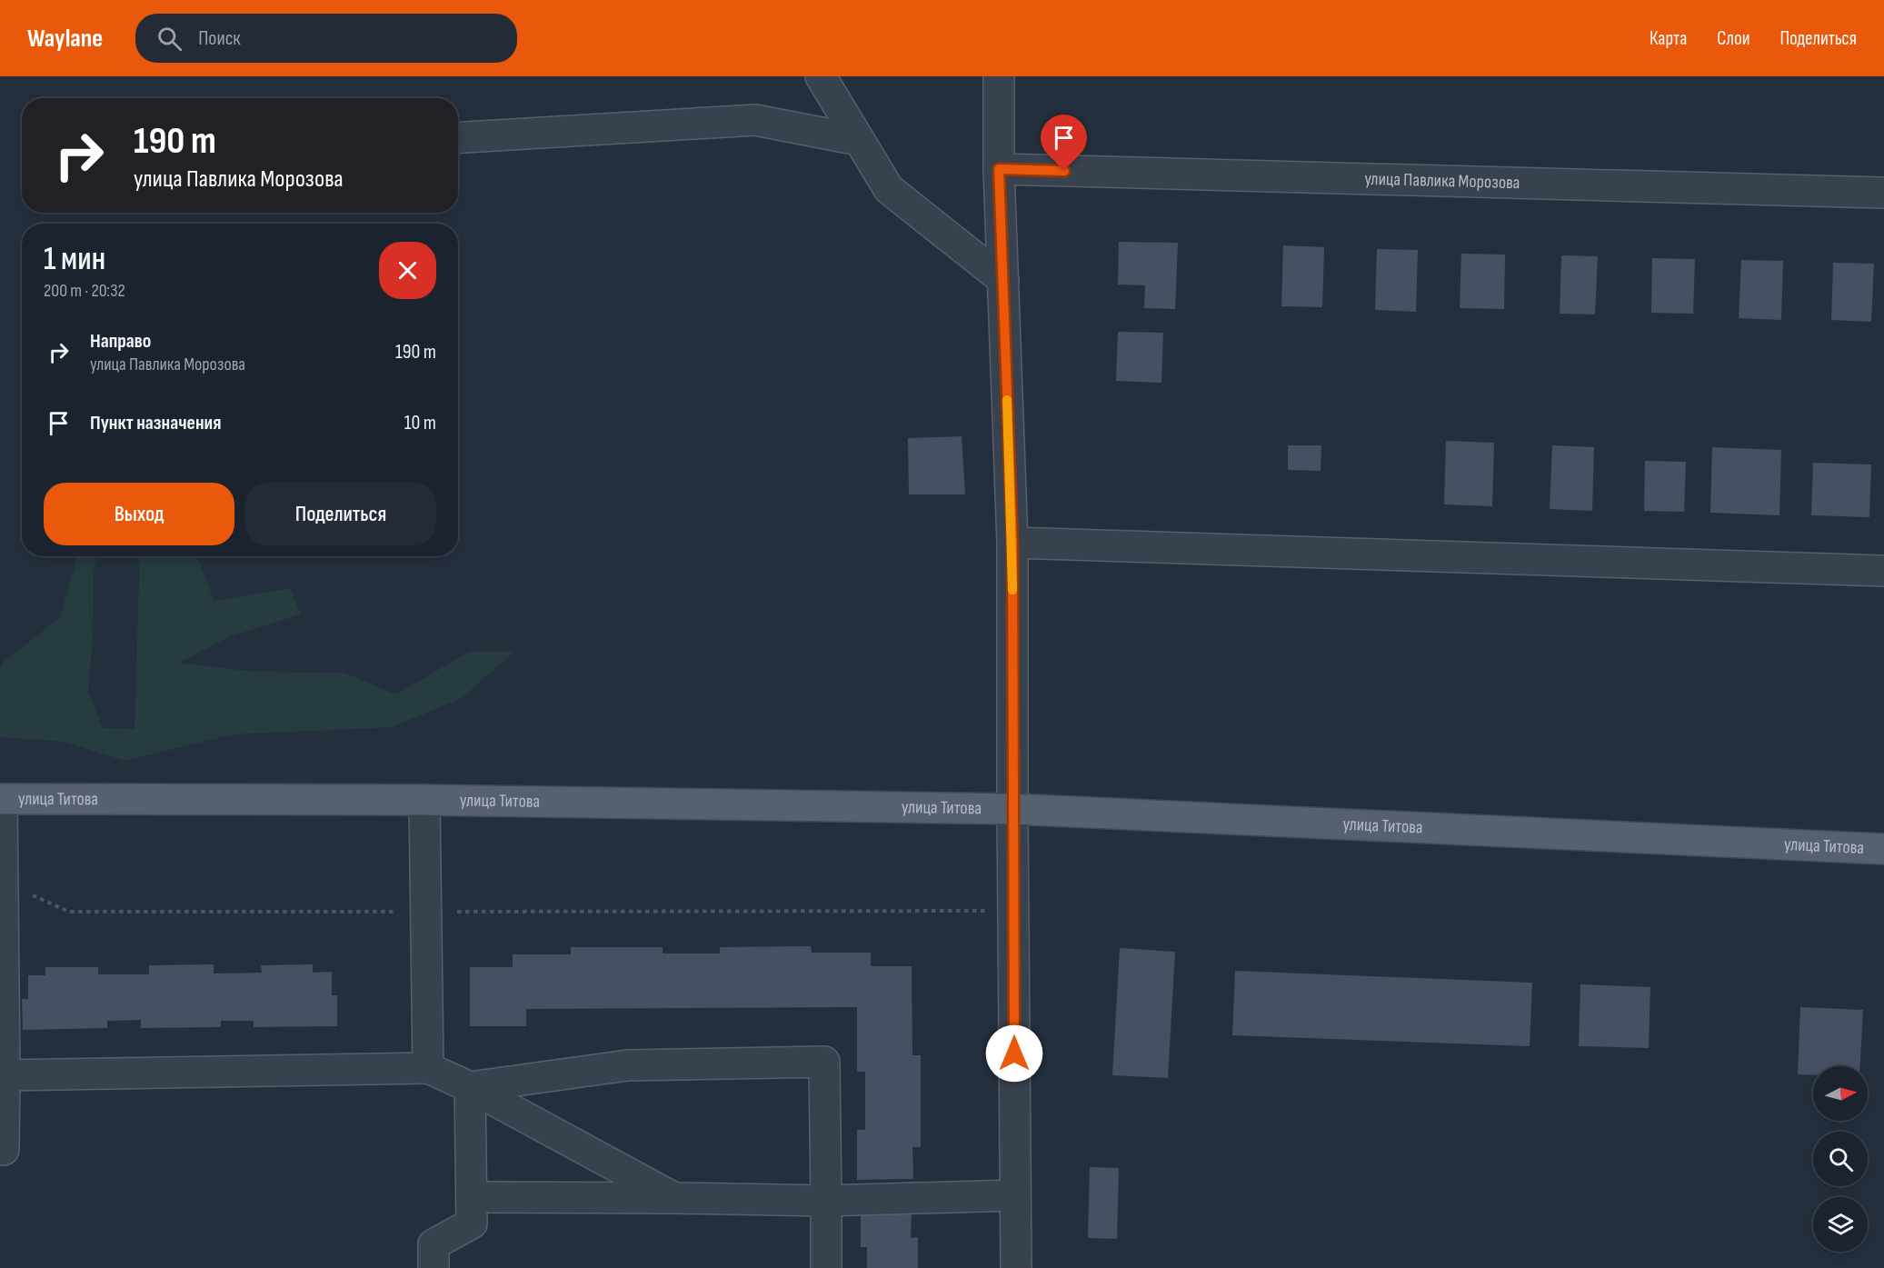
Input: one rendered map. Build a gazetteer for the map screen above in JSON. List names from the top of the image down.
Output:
{
  "streets": {
    "main road": ["улица Титова"],
    "street": ["улица Павлика Морозова"]
  },
  "north": "right",
  "page": {
    "header": "Waylane",
    "search": "Поиск",
    "nav": ["Карта", "Слои", "Поделиться"],
    "turn": ["190 m", "улица Павлика Морозова"],
    "heading": ["1 мин", "200 m · 20:32"],
    "list": [
      {
        "name": "Направо",
        "note": "улица Павлика Морозова",
        "value": "190 m"
      },
      {
        "name": "Пункт назначения",
        "value": "10 m"
      }
    ],
    "buttons": ["Выход", "Поделиться"]
  }
}
